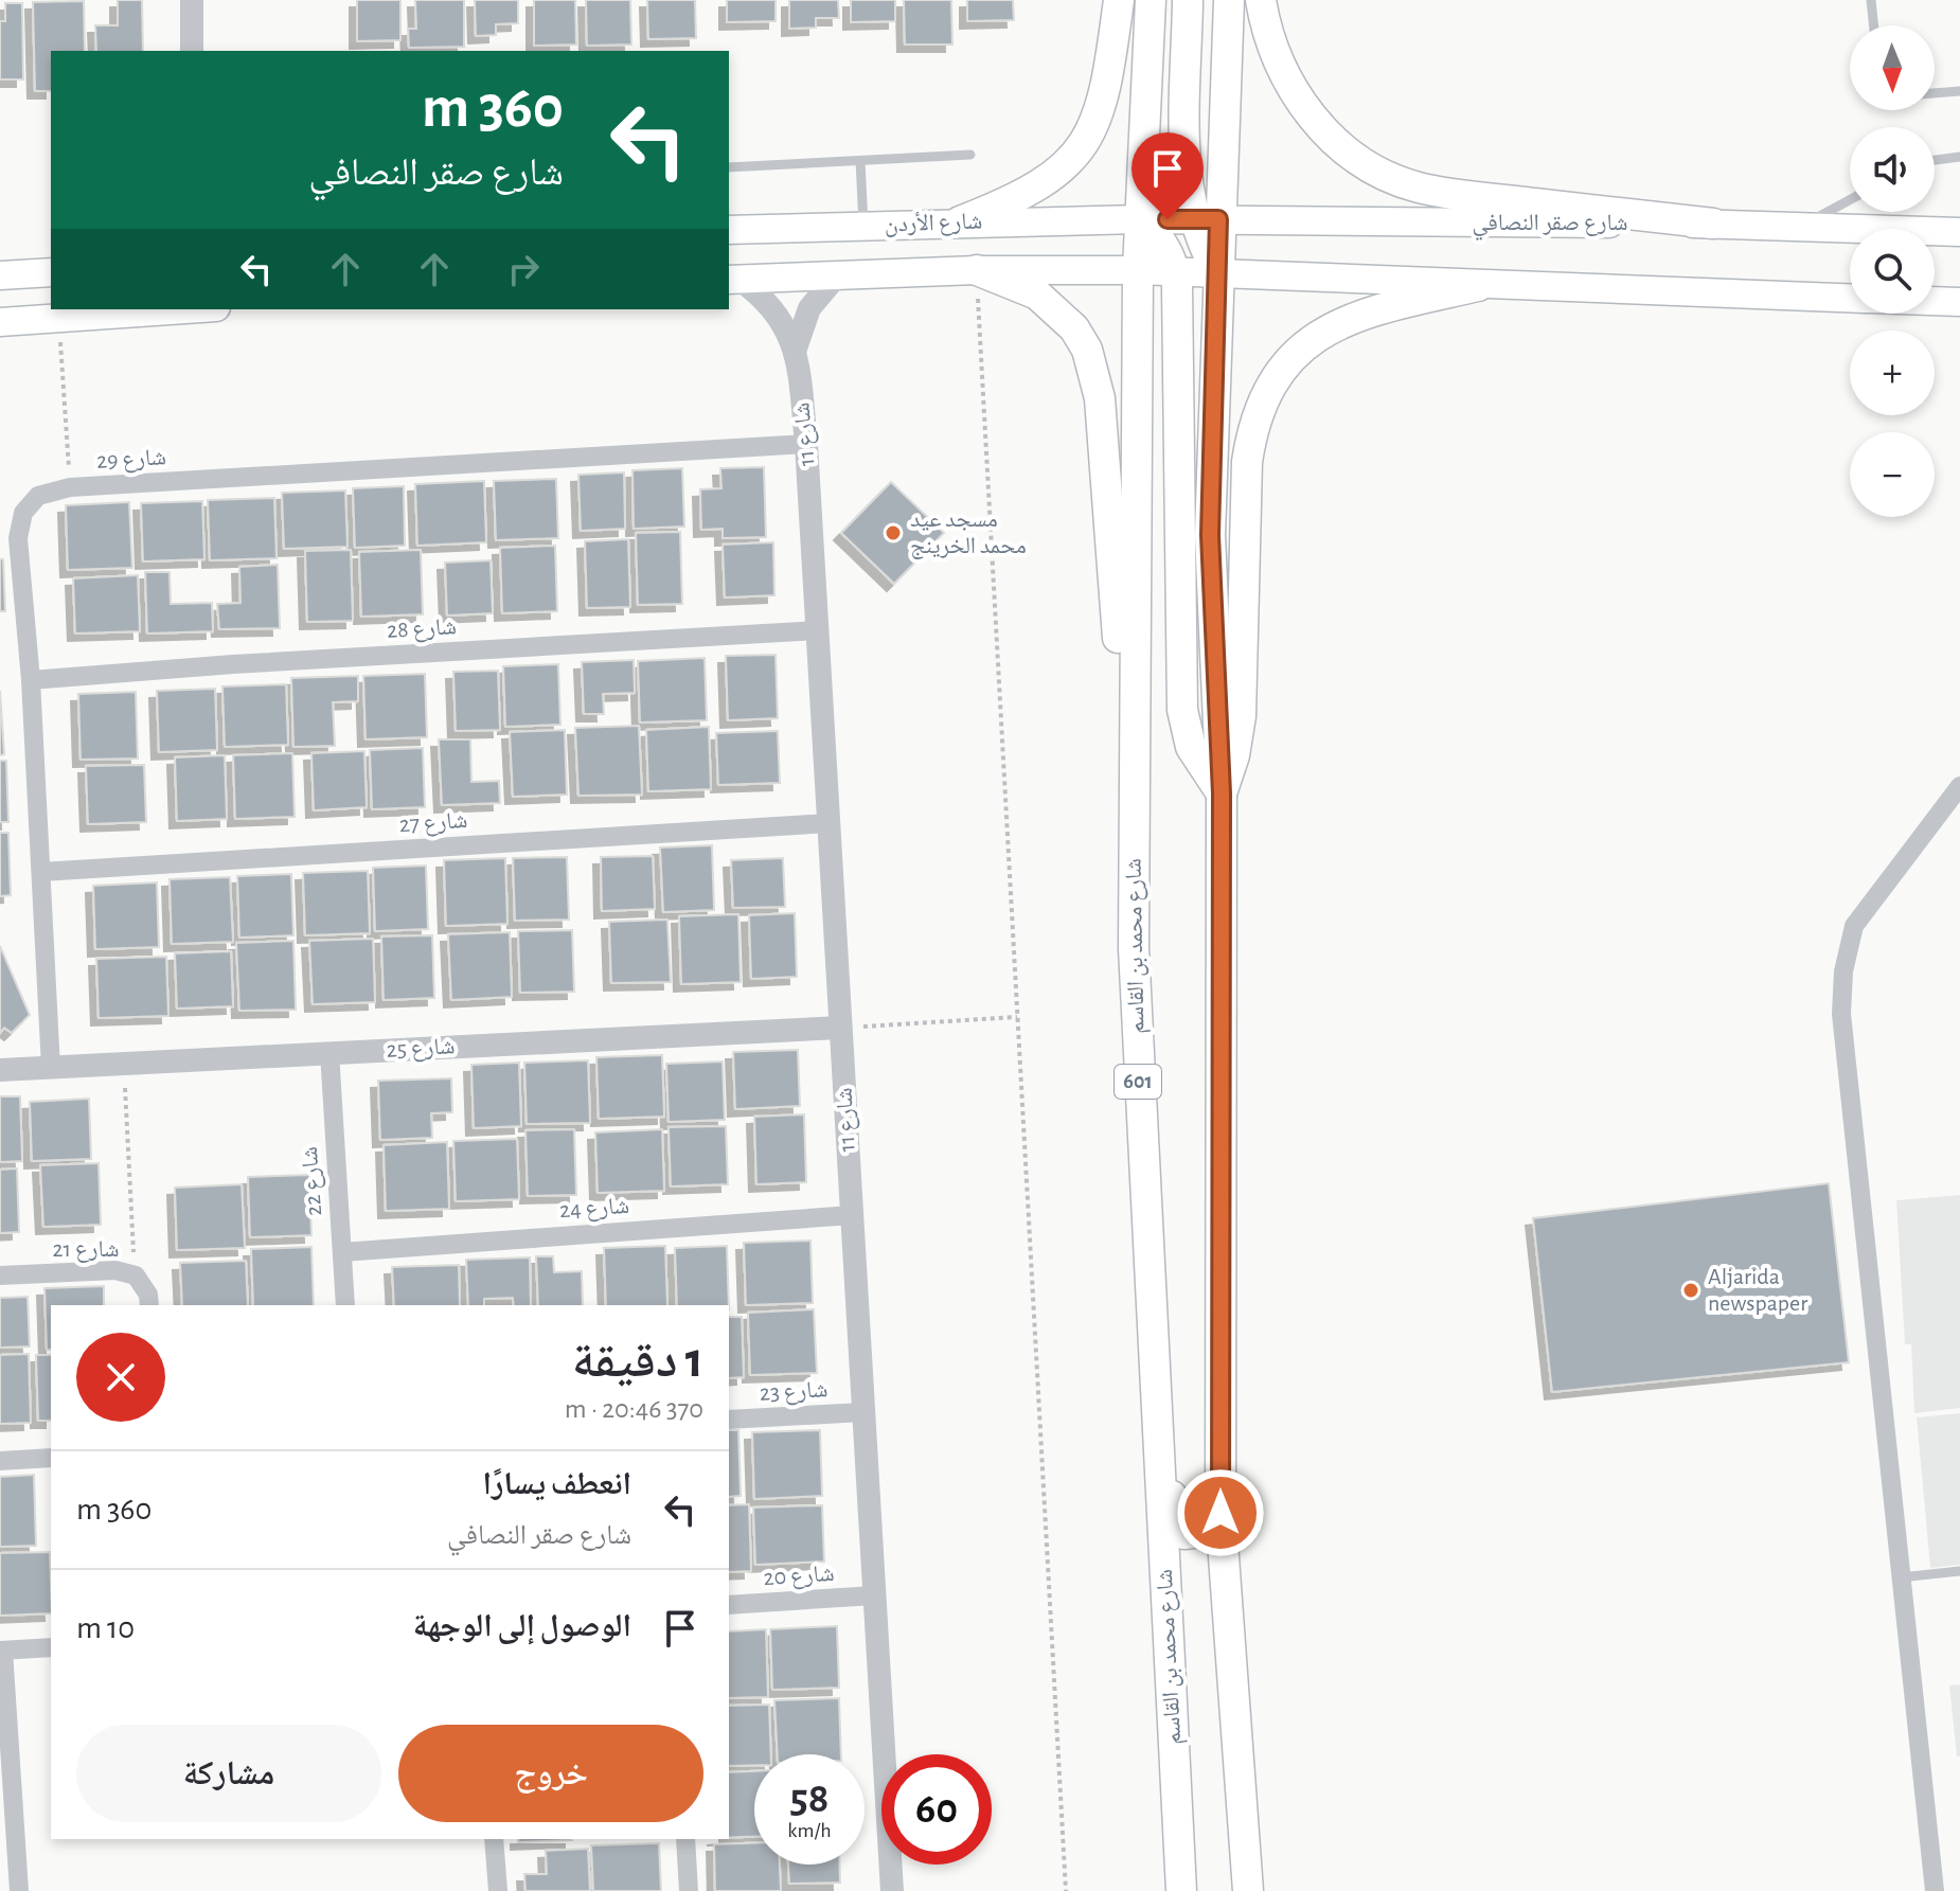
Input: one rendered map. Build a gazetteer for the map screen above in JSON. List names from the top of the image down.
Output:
{
  "streets": {
    "main road": [
      "شارع الأردن",
      "شارع صقر النصافي",
      "شارع محمد بن القاسم",
      "601"
    ],
    "street": [
      "شارع 11",
      "شارع 29",
      "شارع 28",
      "شارع 27",
      "شارع 25",
      "شارع 22",
      "شارع 24",
      "شارع 21",
      "شارع 23",
      "شارع 20"
    ]
  },
  "crossings": [
    ["شارع الأردن", "شارع صقر النصافي"],
    ["شارع الأردن", "شارع 11"],
    ["شارع الأردن", "شارع محمد بن القاسم"],
    ["شارع صقر النصافي", "شارع محمد بن القاسم"],
    ["شارع 11", "شارع 29"],
    ["شارع 11", "شارع 28"],
    ["شارع 11", "شارع 27"],
    ["شارع 11", "شارع 25"],
    ["شارع 11", "شارع 24"],
    ["شارع 11", "شارع 23"],
    ["شارع 11", "شارع 20"],
    ["شارع 29", "شارع 28"],
    ["شارع 29", "شارع 27"],
    ["شارع 29", "شارع 25"],
    ["شارع 25", "شارع 22"],
    ["شارع 22", "شارع 24"]
  ],
  "places": ["مسجد عيد محمد الخرينج", "Aljarida newspaper"],
  "north": "bottom",
  "page": {
    "map_buttons": ["+", "−"],
    "turn": ["360 m", "شارع صقر النصافي"],
    "heading": ["1 دقيقة", "370 m · 20:46"],
    "list": [
      {
        "name": "انعطف يسارًا",
        "note": "شارع صقر النصافي",
        "value": "360 m"
      },
      {
        "name": "الوصول إلى الوجهة",
        "value": "10 m"
      }
    ],
    "buttons": ["خروج", "مشاركة"],
    "speed": "58 km/h",
    "limit": "60"
  }
}
